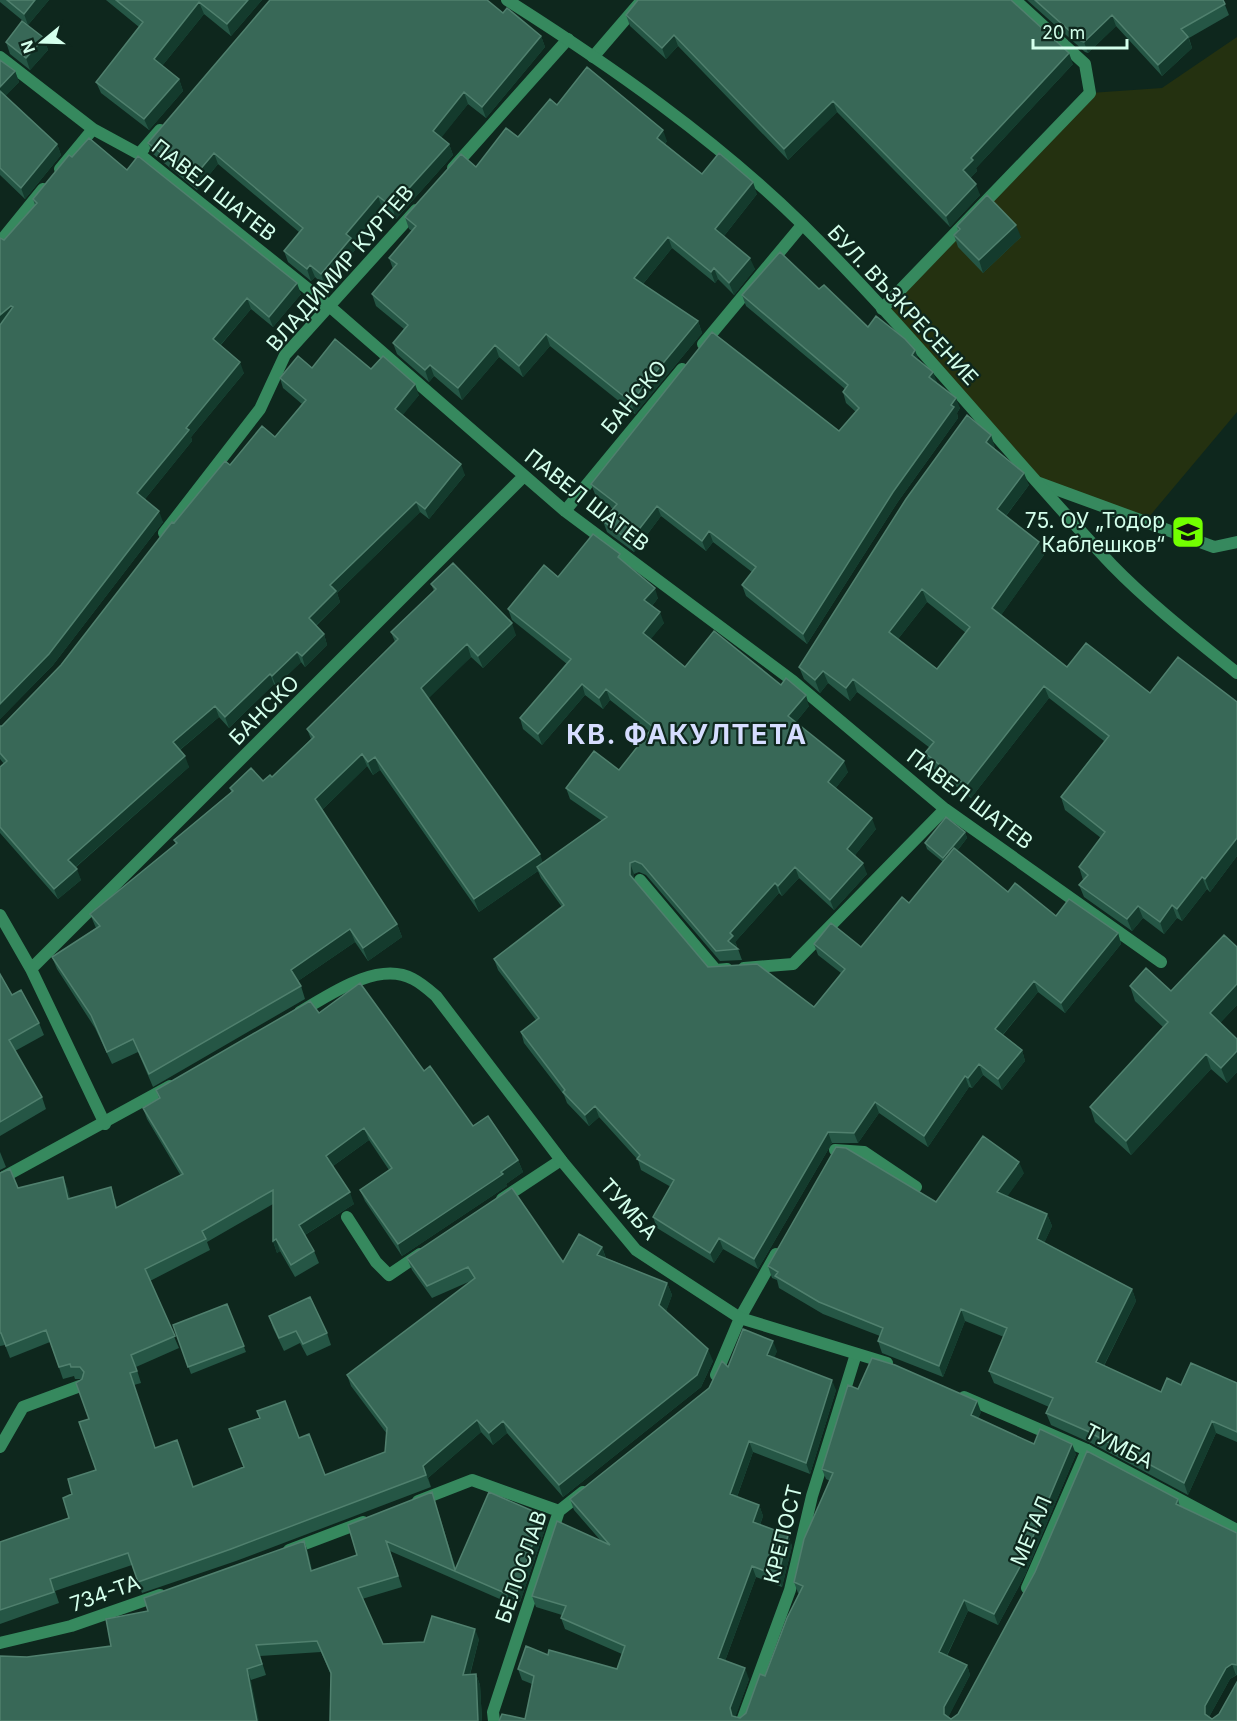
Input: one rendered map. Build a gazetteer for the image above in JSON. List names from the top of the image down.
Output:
{
  "streets": {
    "street": [
      "ПАВЕЛ ШАТЕВ",
      "ВЛАДИМИР КУРТЕВ",
      "БУЛ. ВЪЗКРЕСЕНИЕ",
      "БАНСКО",
      "ТУМБА",
      "МЕТАЛ",
      "КРЕПОСТ",
      "БЕЛОСЛАВ",
      "734-ТА"
    ]
  },
  "crossings": [
    ["ПАВЕЛ ШАТЕВ", "ВЛАДИМИР КУРТЕВ"],
    ["ПАВЕЛ ШАТЕВ", "БАНСКО"],
    ["ВЛАДИМИР КУРТЕВ", "БУЛ. ВЪЗКРЕСЕНИЕ"],
    ["БУЛ. ВЪЗКРЕСЕНИЕ", "БАНСКО"],
    ["ТУМБА", "МЕТАЛ"],
    ["ТУМБА", "КРЕПОСТ"]
  ],
  "districts": ["КВ. ФАКУЛТЕТА"],
  "places": {
    "school or university": ["75. ОУ „Тодор Каблешков“"]
  },
  "scale_bar": "20 m",
  "north": "left"
}
